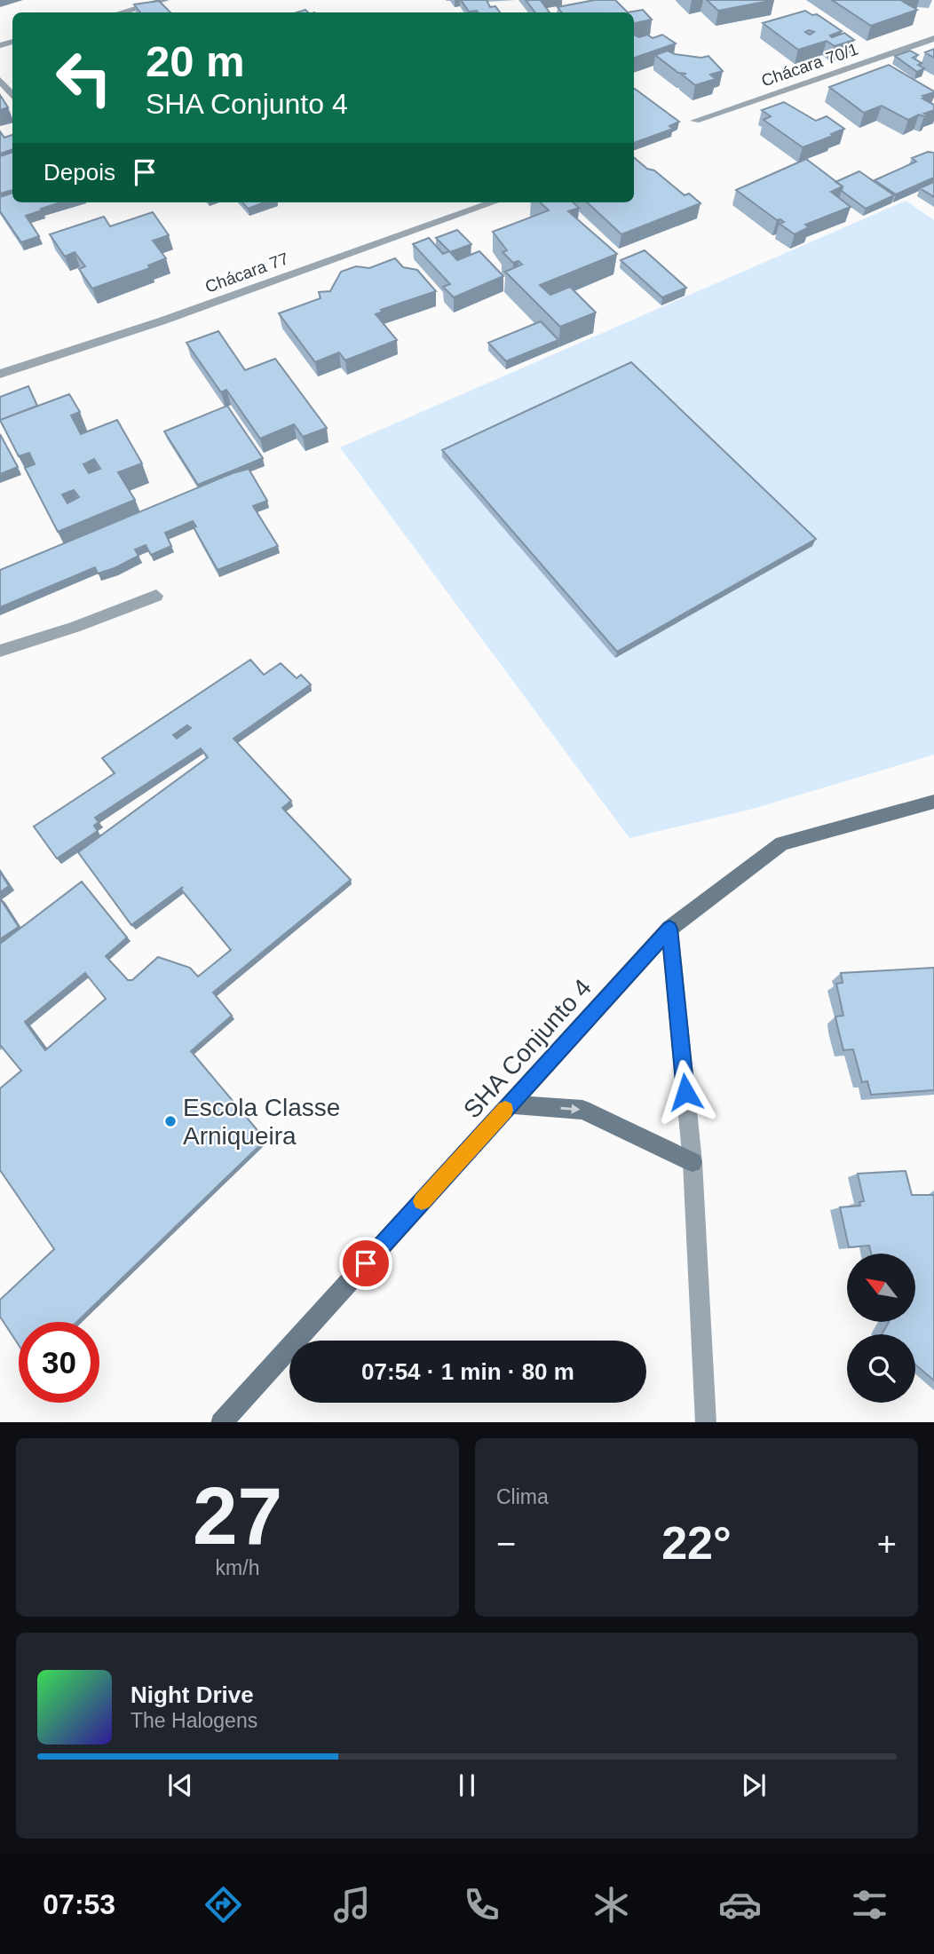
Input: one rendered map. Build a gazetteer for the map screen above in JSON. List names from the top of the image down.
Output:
{
  "streets": {
    "street": ["Chácara 70/1", "Chácara 77", "SHA Conjunto 4"]
  },
  "places": ["Escola Classe Arniqueira"],
  "north": "top left",
  "page": {
    "turn": ["20 m", "SHA Conjunto 4"],
    "then": "Depois",
    "limit": "30",
    "trip": "07:54 · 1 min · 80 m",
    "tile": [
      ["27", "km/h"],
      "Clima"
    ],
    "heat": ["−", "22°", "+"],
    "song": ["Night Drive", "The Halogens"],
    "tabs": "07:53"
  }
}
